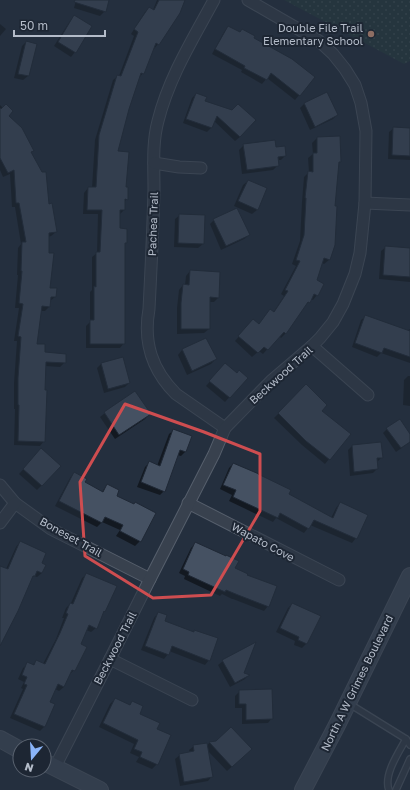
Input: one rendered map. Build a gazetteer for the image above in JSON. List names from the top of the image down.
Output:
{
  "streets": {
    "main road": ["North A W Grimes Boulevard"],
    "street": [
      "Pachea Trail",
      "Beckwood Trail",
      "Boneset Trail",
      "Wapato Cove"
    ]
  },
  "crossings": [
    ["Pachea Trail", "Beckwood Trail"],
    ["Beckwood Trail", "Boneset Trail"],
    ["Beckwood Trail", "Wapato Cove"]
  ],
  "places": ["Double File Trail Elementary School"],
  "scale_bar": "50 m",
  "north": "bottom"
}
